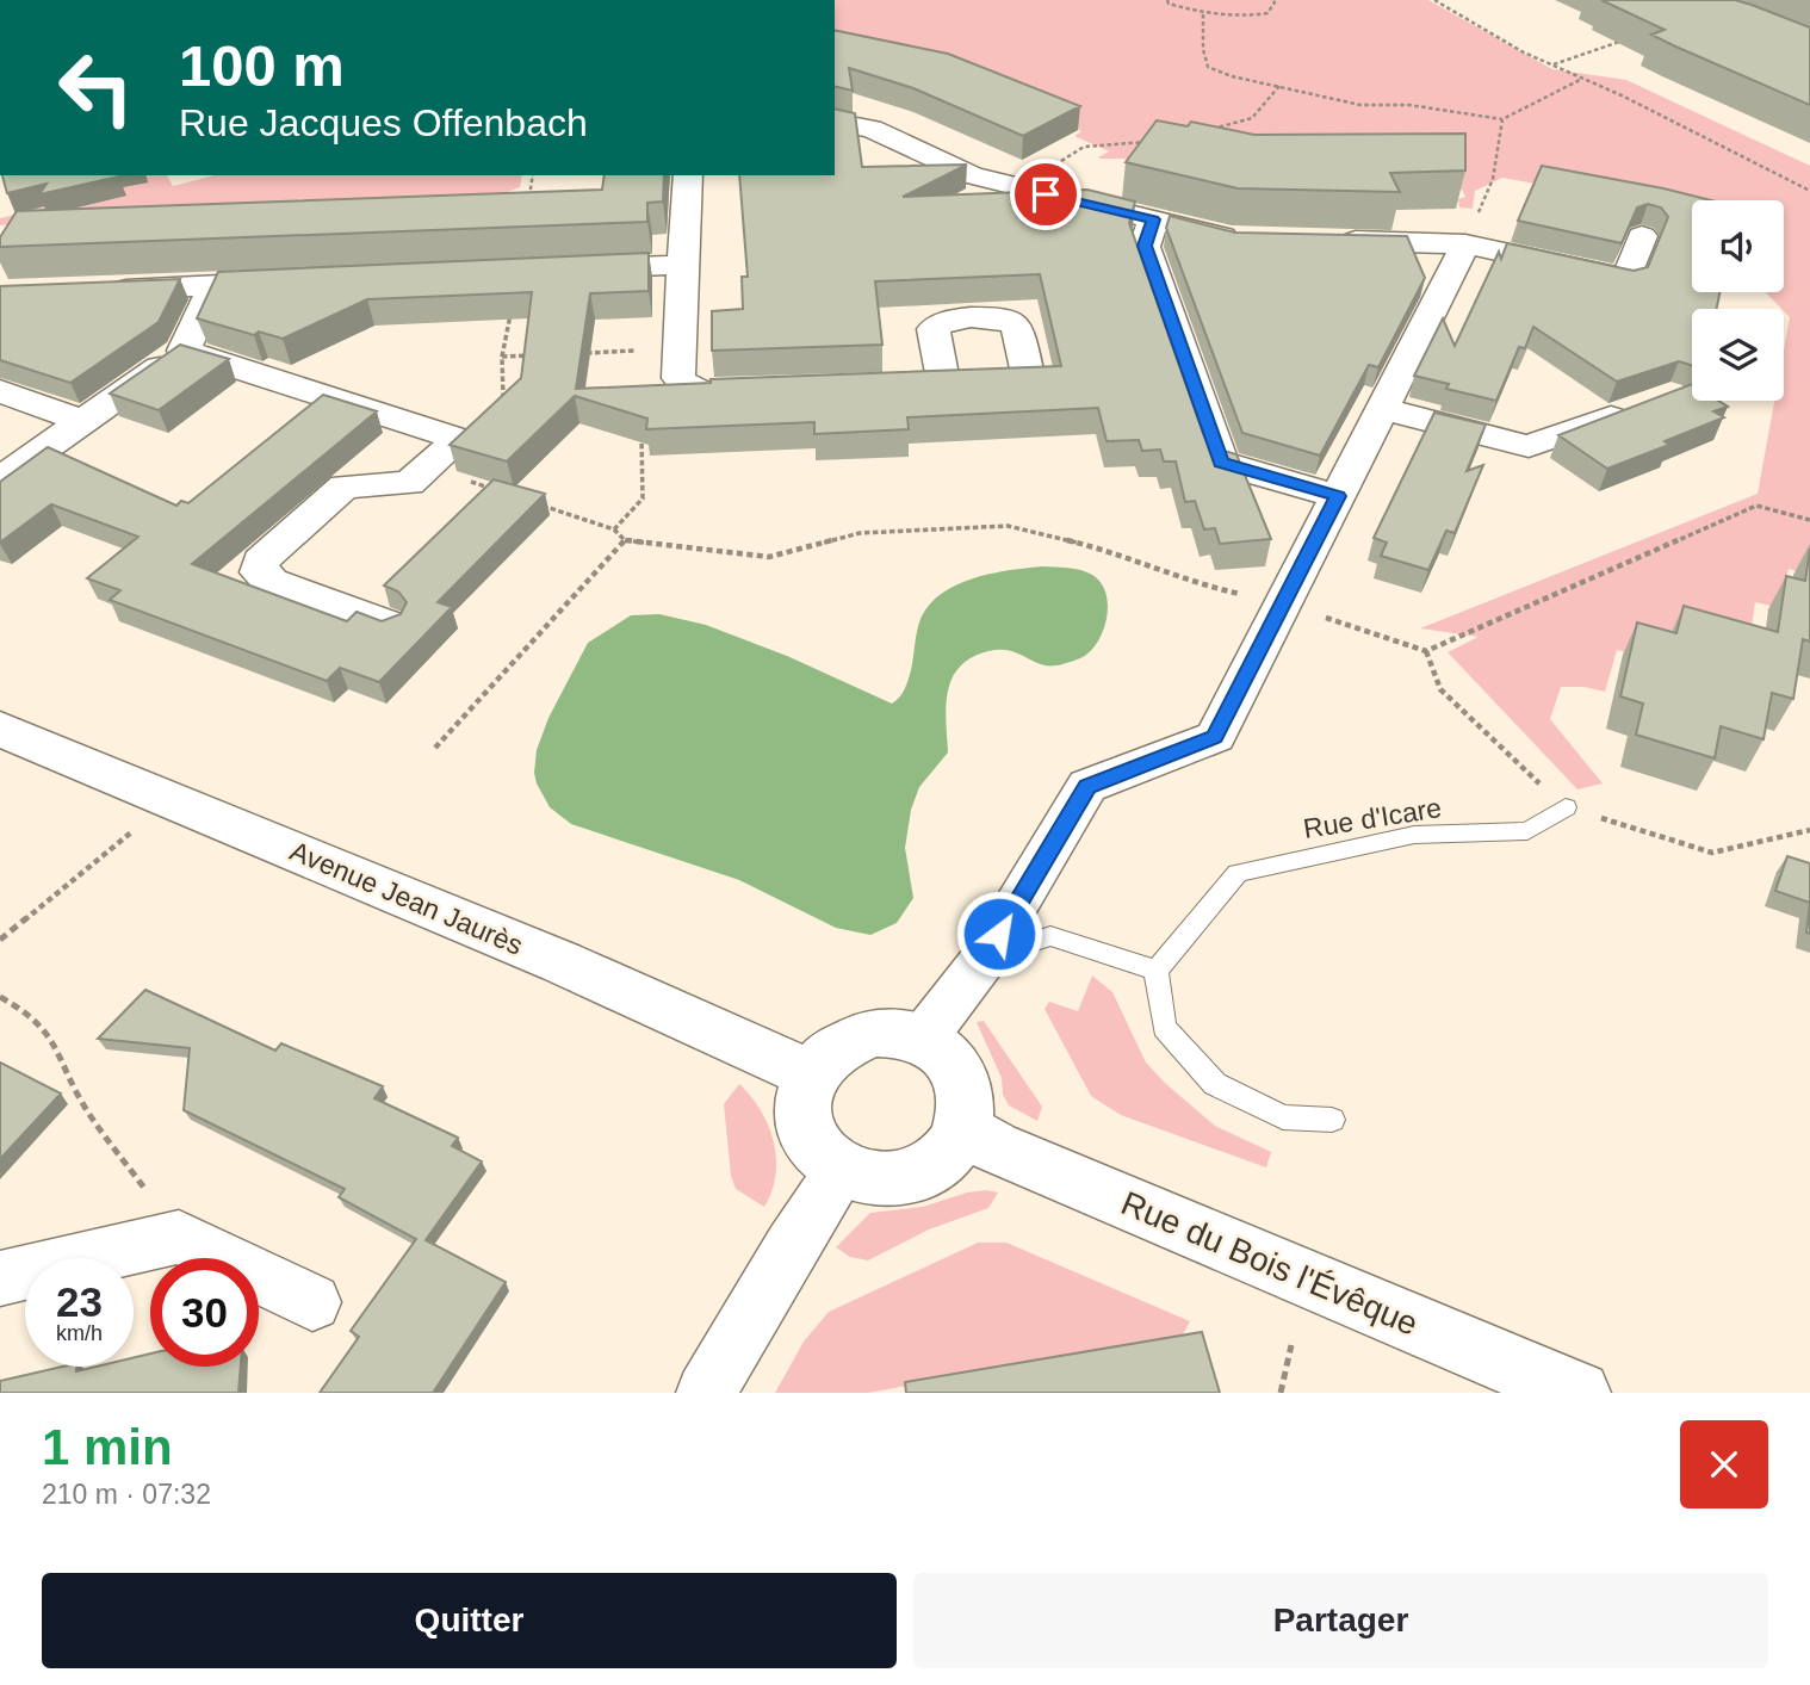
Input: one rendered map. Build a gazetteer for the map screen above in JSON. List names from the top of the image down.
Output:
{
  "streets": {
    "street": ["Avenue Jean Jaurès", "Rue du Bois l'Évêque"],
    "lane": ["Rue d'Icare"]
  },
  "crossings": [
    ["Avenue Jean Jaurès", "Rue du Bois l'Évêque"]
  ],
  "page": {
    "turn": ["100 m", "Rue Jacques Offenbach"],
    "speed": "23 km/h",
    "limit": "30",
    "heading": ["1 min", "210 m · 07:32"],
    "buttons": ["Quitter", "Partager"]
  }
}
